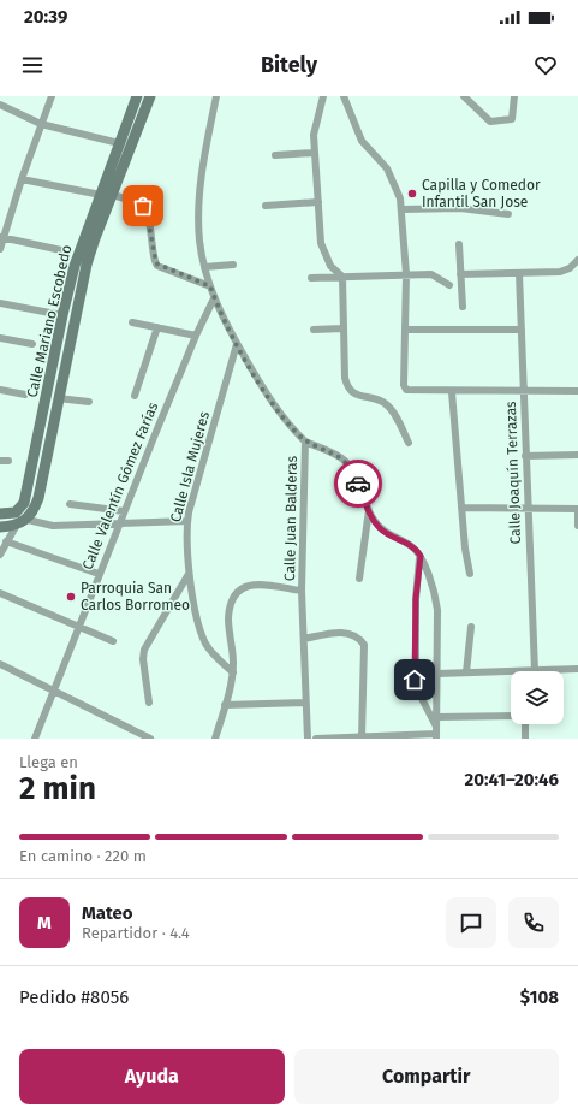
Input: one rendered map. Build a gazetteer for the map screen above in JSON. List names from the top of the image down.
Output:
{
  "streets": {
    "main road": ["Calle Mariano Escobedo"],
    "street": [
      "Calle Isla Mujeres",
      "Calle Joaquín Terrazas",
      "Calle Valentín Gómez Farías",
      "Calle Juan Balderas"
    ]
  },
  "crossings": [
    ["Calle Isla Mujeres", "Calle Juan Balderas"],
    ["Calle Valentín Gómez Farías", "Calle Juan Balderas"]
  ],
  "places": ["Capilla y Comedor Infantil San Jose", "Parroquia San Carlos Borromeo"],
  "page": {
    "status": "20:39",
    "header": "Bitely",
    "heading": ["2 min", "Llega en", "20:41–20:46"],
    "panel": [
      "Mateo",
      "Repartidor · 4.4",
      "Pedido #8056",
      "$108"
    ],
    "bar": "En camino · 220 m",
    "round": "M",
    "buttons": ["Ayuda", "Compartir"]
  }
}
